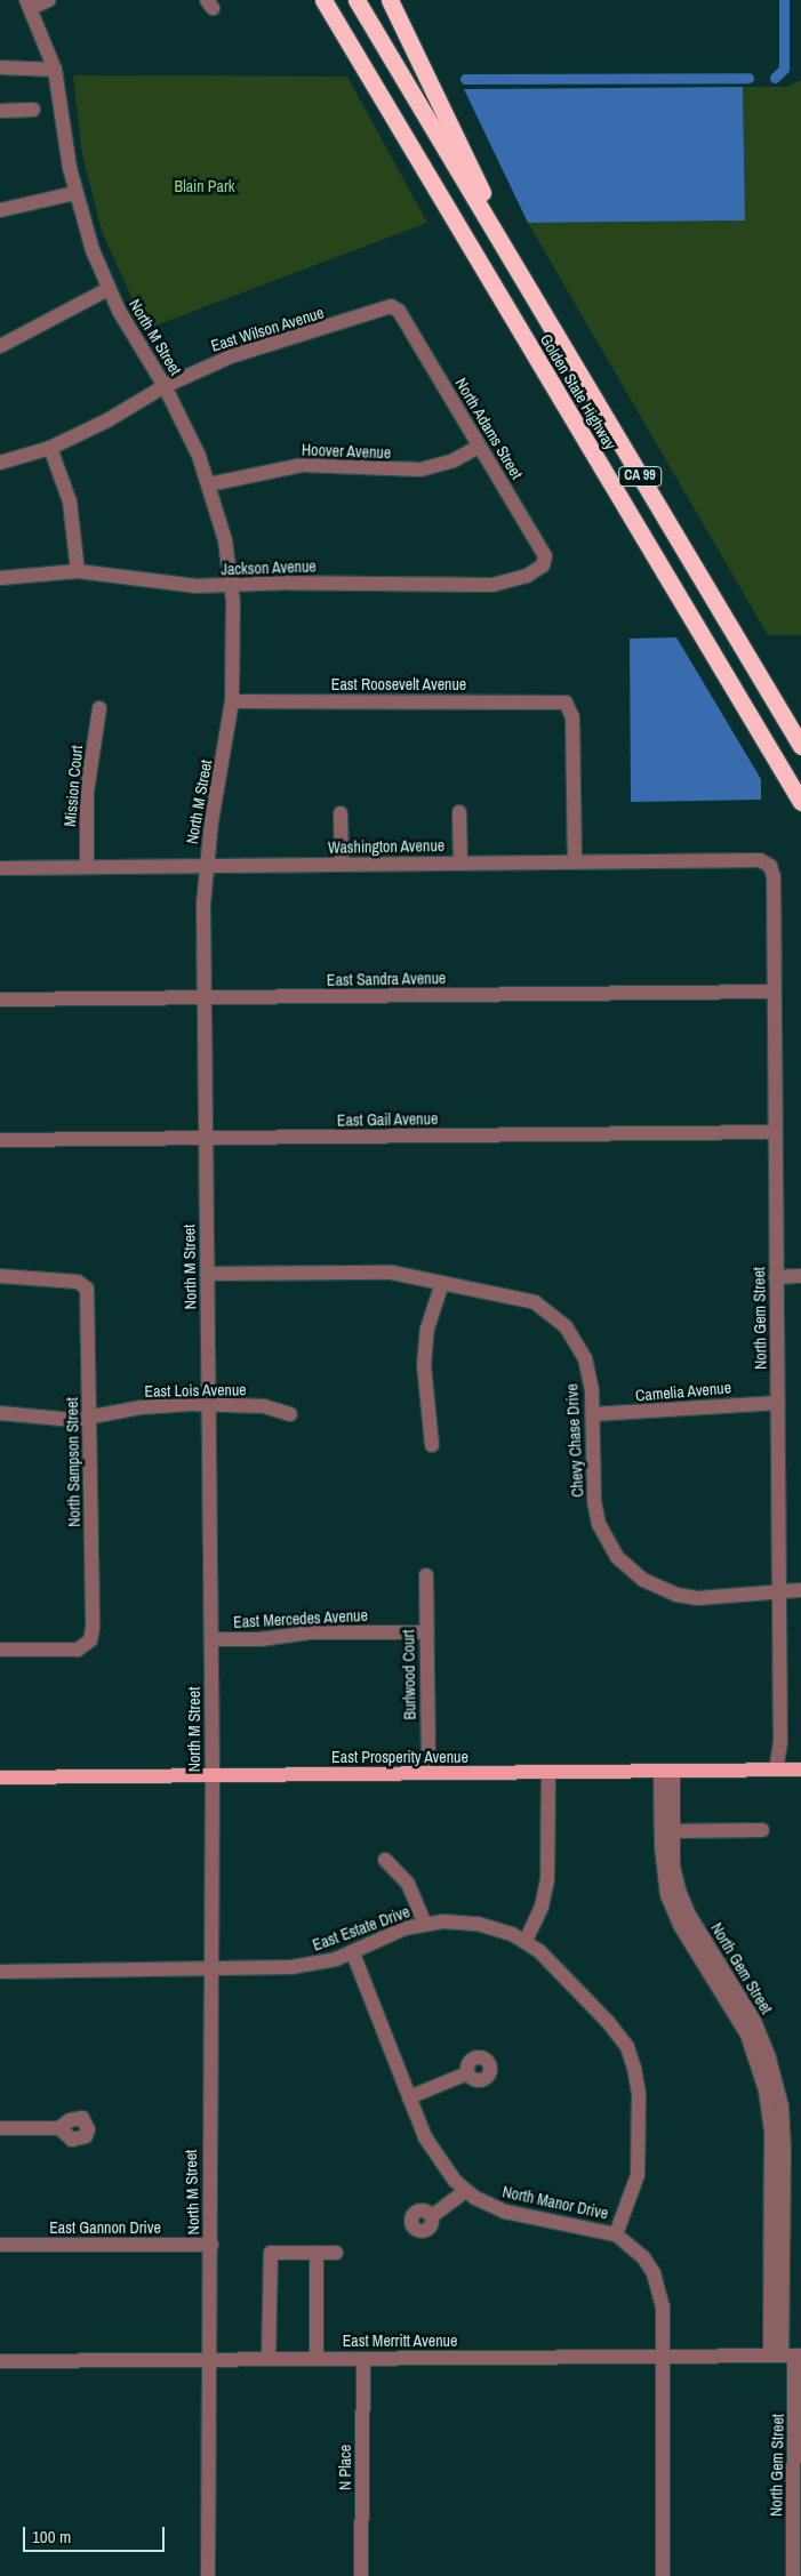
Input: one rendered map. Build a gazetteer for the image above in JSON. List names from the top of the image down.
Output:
{
  "streets": {
    "highway": ["Golden State Highway", "CA 99"],
    "main road": ["East Prosperity Avenue"],
    "street": [
      "East Wilson Avenue",
      "North M Street",
      "North Adams Street",
      "Hoover Avenue",
      "Jackson Avenue",
      "East Roosevelt Avenue",
      "Mission Court",
      "Washington Avenue",
      "East Sandra Avenue",
      "East Gail Avenue",
      "North Gem Street",
      "East Lois Avenue",
      "Camelia Avenue",
      "Chevy Chase Drive",
      "North Sampson Street",
      "East Mercedes Avenue",
      "Burlwood Court",
      "East Estate Drive",
      "North Manor Drive",
      "East Gannon Drive",
      "East Merritt Avenue",
      "N Place"
    ]
  },
  "crossings": [
    ["East Wilson Avenue", "North M Street"],
    ["East Wilson Avenue", "North Adams Street"],
    ["North M Street", "Hoover Avenue"],
    ["North M Street", "Jackson Avenue"],
    ["North M Street", "East Roosevelt Avenue"],
    ["North M Street", "Washington Avenue"],
    ["North M Street", "East Sandra Avenue"],
    ["North M Street", "East Gail Avenue"],
    ["North M Street", "East Lois Avenue"],
    ["North M Street", "Chevy Chase Drive"],
    ["North M Street", "East Mercedes Avenue"],
    ["North M Street", "East Prosperity Avenue"],
    ["North M Street", "East Estate Drive"],
    ["North M Street", "East Gannon Drive"],
    ["North M Street", "East Merritt Avenue"],
    ["North Adams Street", "Hoover Avenue"],
    ["North Adams Street", "Jackson Avenue"],
    ["East Roosevelt Avenue", "Washington Avenue"],
    ["Mission Court", "Washington Avenue"],
    ["Washington Avenue", "North Gem Street"],
    ["East Sandra Avenue", "North Gem Street"],
    ["East Gail Avenue", "North Gem Street"],
    ["North Gem Street", "Camelia Avenue"],
    ["North Gem Street", "Chevy Chase Drive"],
    ["North Gem Street", "East Prosperity Avenue"],
    ["North Gem Street", "East Merritt Avenue"],
    ["East Lois Avenue", "North Sampson Street"],
    ["Camelia Avenue", "Chevy Chase Drive"],
    ["East Mercedes Avenue", "Burlwood Court"],
    ["Burlwood Court", "East Prosperity Avenue"],
    ["East Estate Drive", "North Manor Drive"],
    ["North Manor Drive", "East Merritt Avenue"],
    ["East Merritt Avenue", "N Place"]
  ],
  "parks": ["Blain Park"],
  "scale_bar": "100 m"
}
